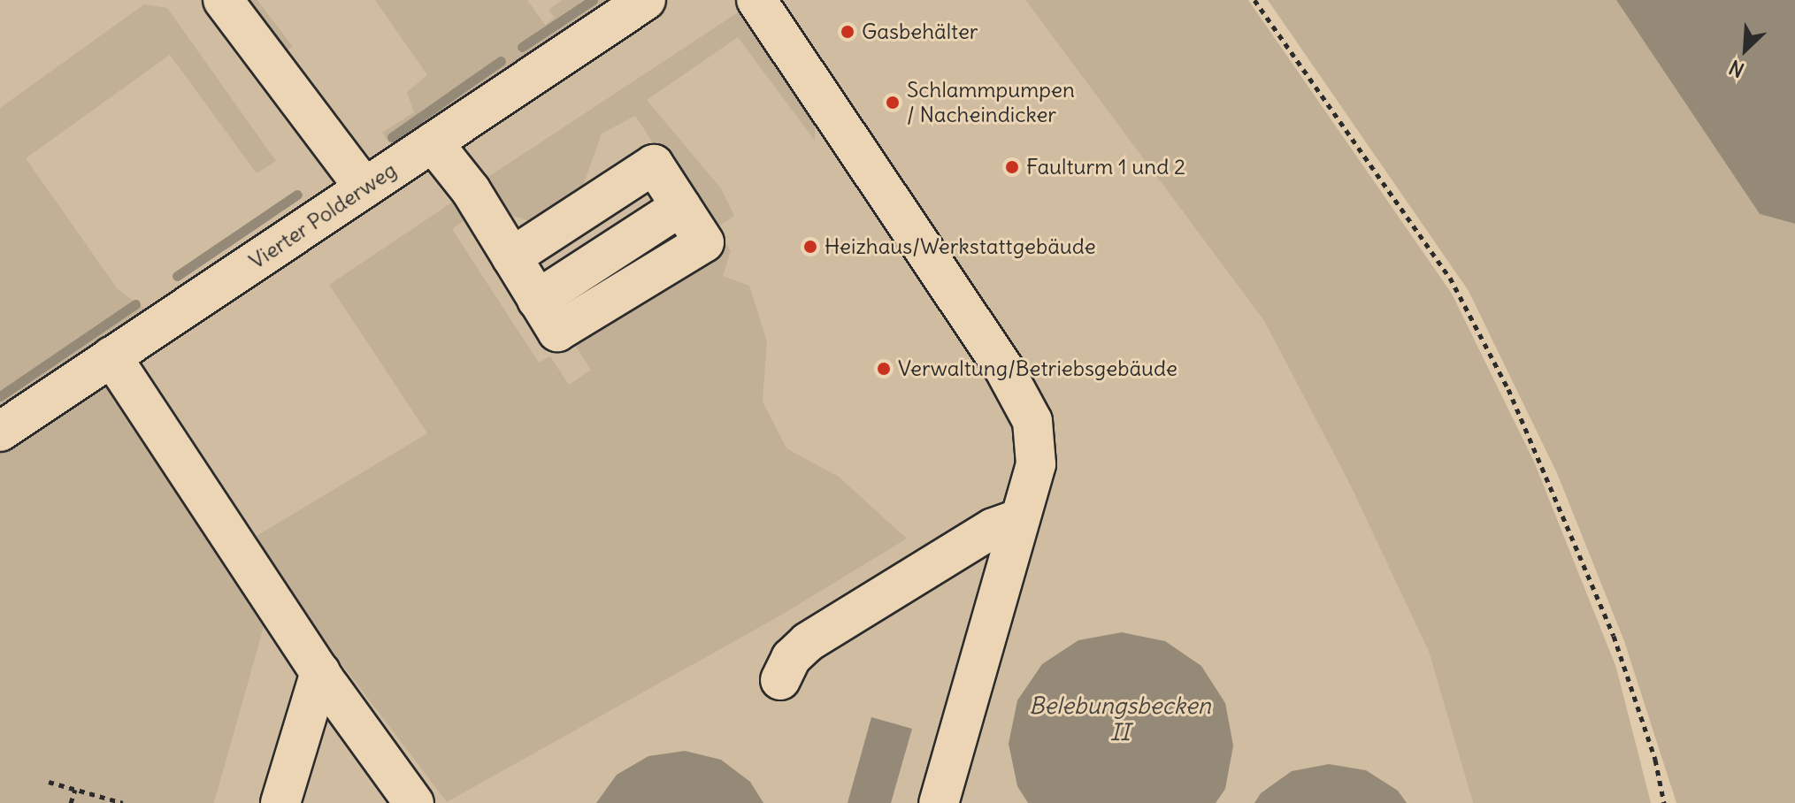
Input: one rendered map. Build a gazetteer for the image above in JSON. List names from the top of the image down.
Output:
{
  "streets": {
    "street": ["Vierter Polderweg"]
  },
  "water": ["Belebungsbecken II"],
  "places": [
    "Gasbehälter",
    "Schlammpumpen / Nacheindicker",
    "Faulturm 1 und 2",
    "Heizhaus/Werkstattgebäude",
    "Verwaltung/Betriebsgebäude"
  ],
  "north": "bottom left"
}
